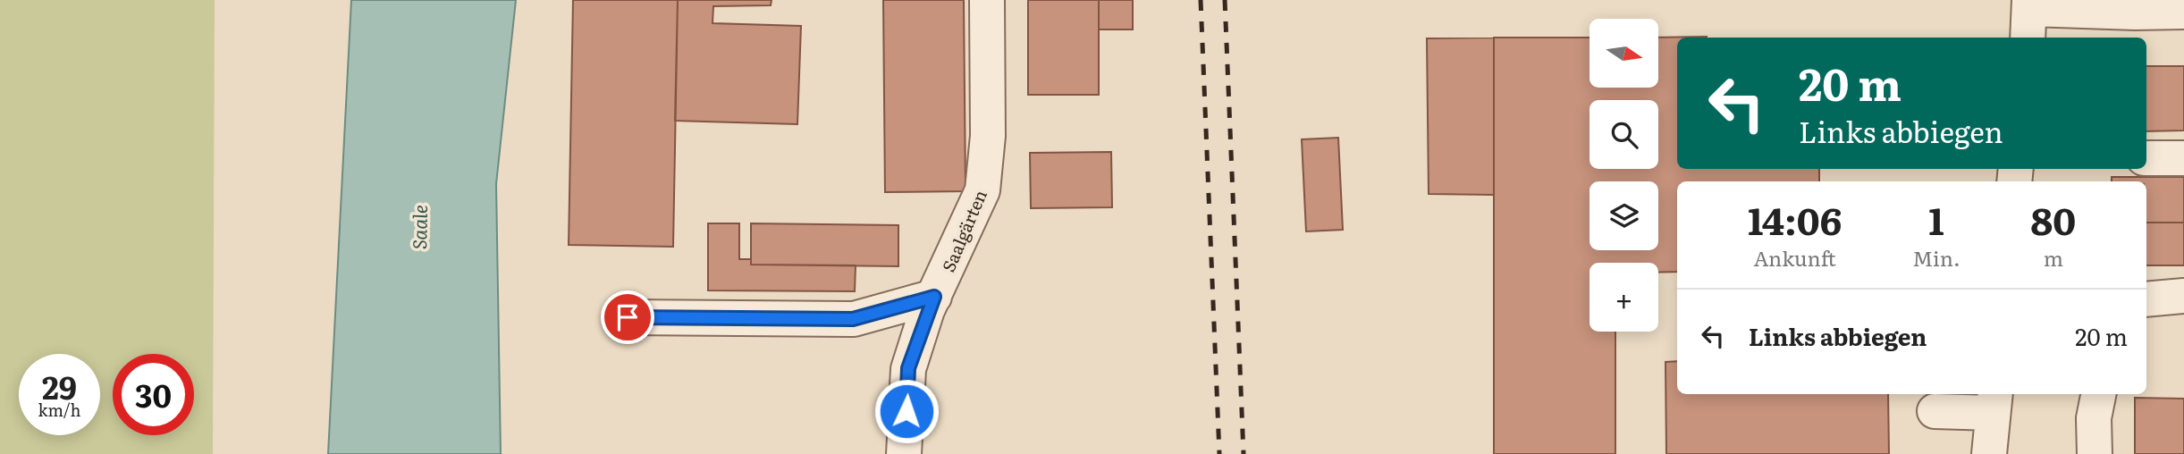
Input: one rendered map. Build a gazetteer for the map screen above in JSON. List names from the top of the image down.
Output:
{
  "streets": {
    "street": ["Saalgärten"]
  },
  "water": ["Saale"],
  "north": "right",
  "page": {
    "map_buttons": "+",
    "turn": ["20 m", "Links abbiegen"],
    "eta": [
      "14:06",
      "Ankunft",
      "1",
      "Min.",
      "80",
      "m"
    ],
    "list": [
      {
        "name": "Links abbiegen",
        "value": "20 m"
      }
    ],
    "speed": "29 km/h",
    "limit": "30"
  }
}
